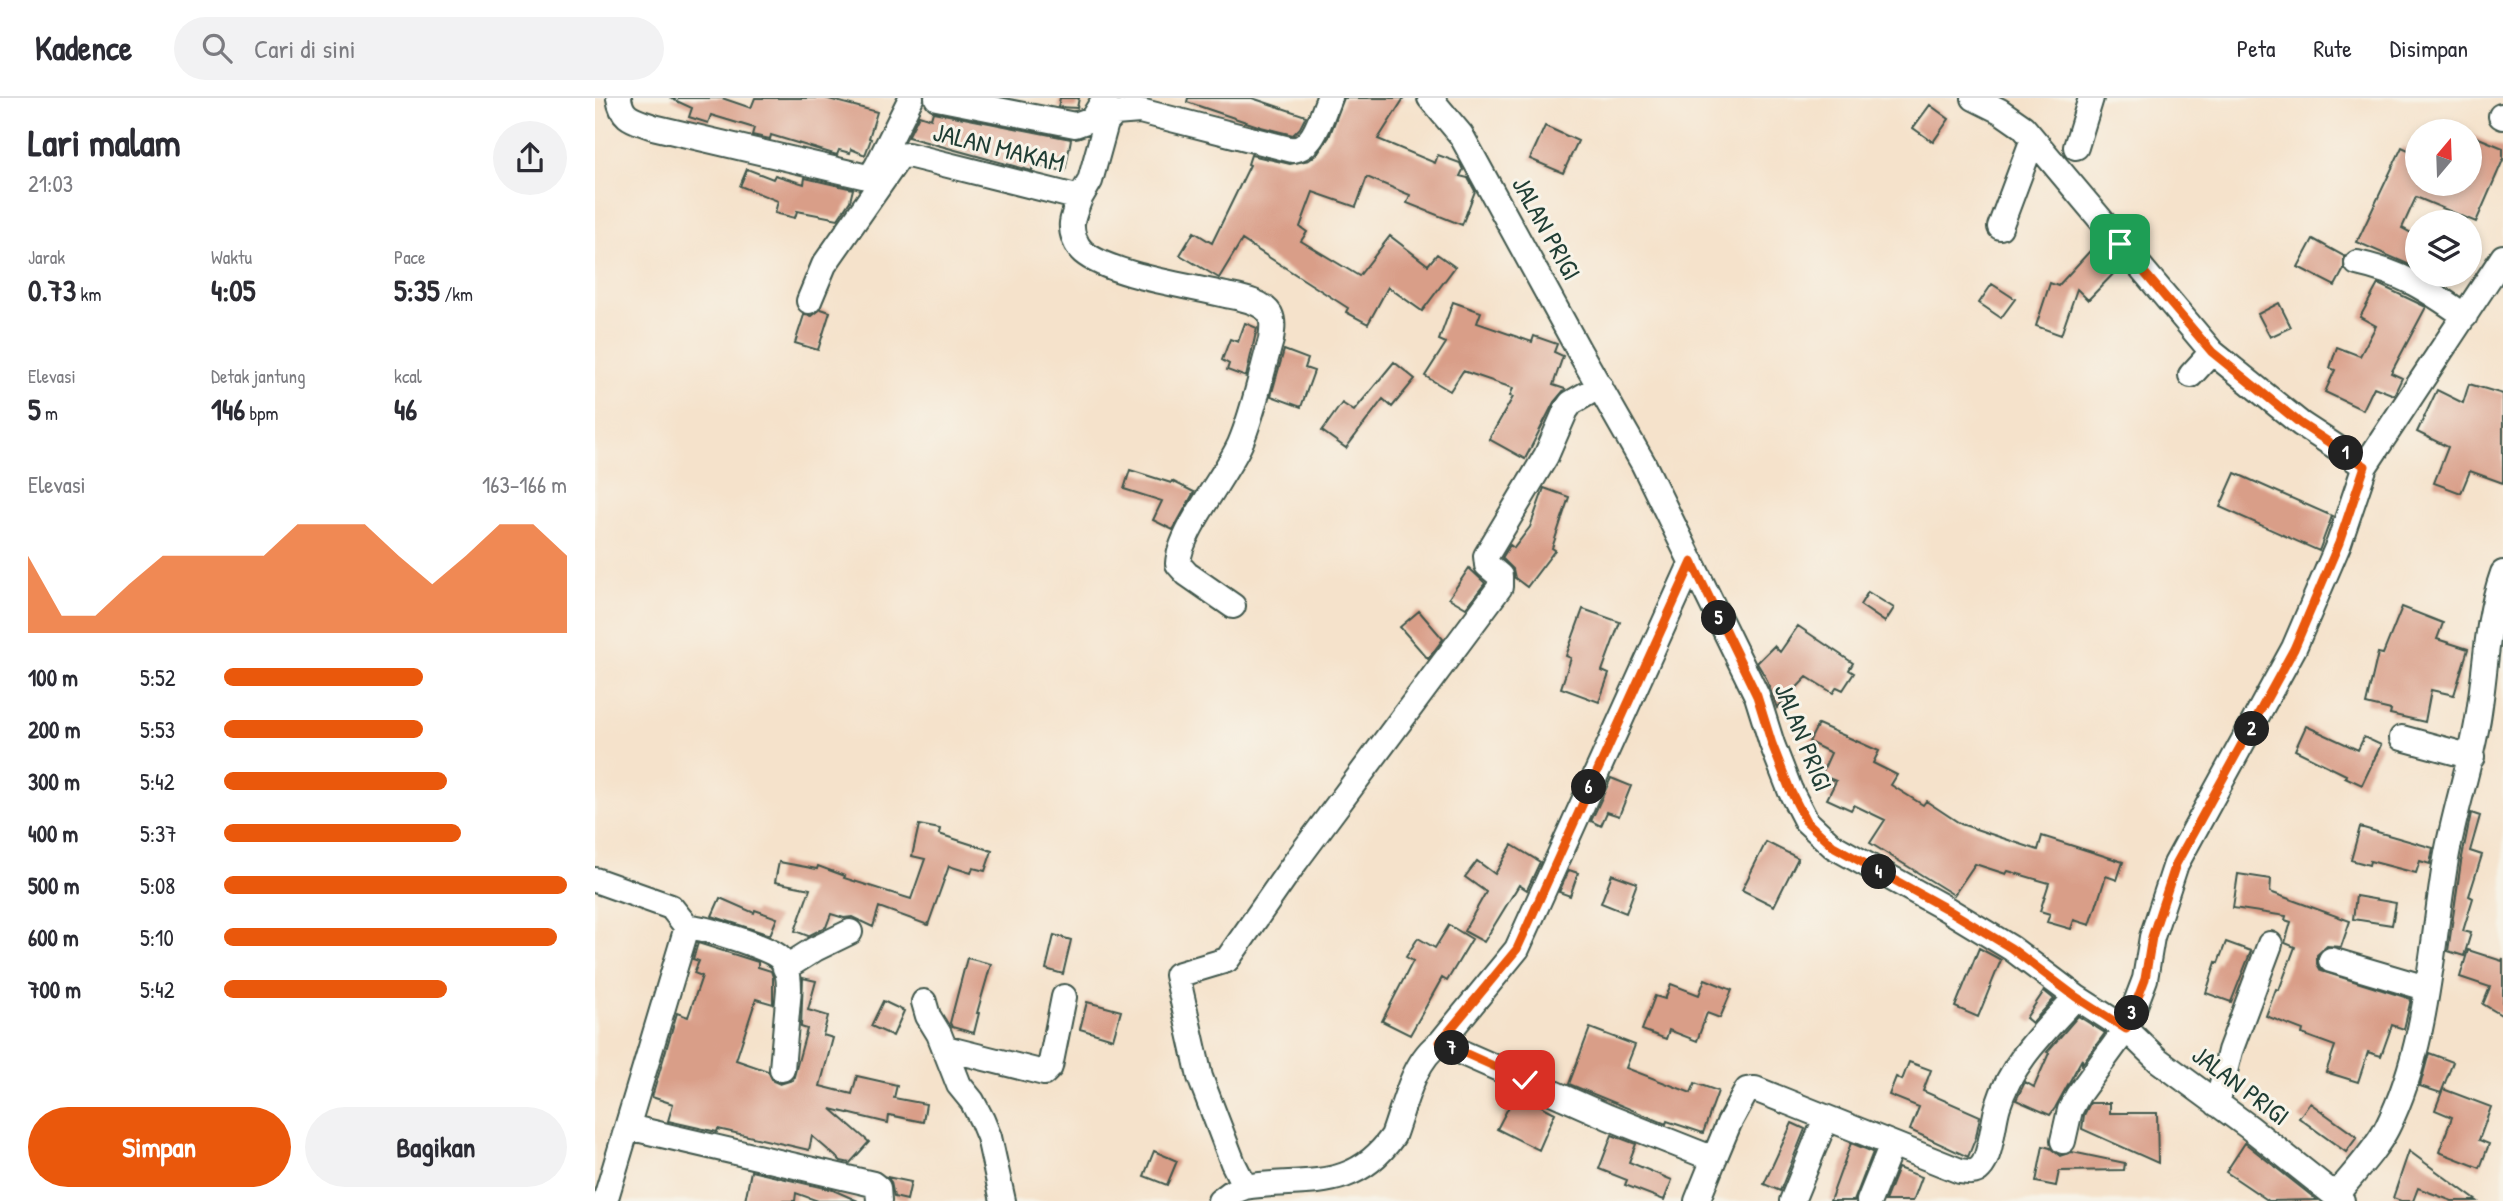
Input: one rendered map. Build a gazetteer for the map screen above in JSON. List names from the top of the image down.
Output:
{
  "streets": {
    "street": ["JALAN MAKAM", "JALAN PRIGI"]
  },
  "north": "top",
  "page": {
    "header": "Kadence",
    "search": "Cari di sini",
    "nav": ["Peta", "Rute", "Disimpan"],
    "heading": ["Lari malam", "21:03"],
    "stats": [
      ["Jarak", "0.73 km"],
      ["Waktu", "4:05"],
      ["Pace", "5:35 /km"],
      ["Elevasi", "5 m"],
      ["Detak jantung", "146 bpm"],
      ["kcal", "46"]
    ],
    "pins": [
      "1",
      "5",
      "2",
      "6",
      "4",
      "3",
      "7"
    ],
    "chart": ["Elevasi", "163–166 m"],
    "list": [
      {
        "name": "100 m",
        "note": "5:52"
      },
      {
        "name": "200 m",
        "note": "5:53"
      },
      {
        "name": "300 m",
        "note": "5:42"
      },
      {
        "name": "400 m",
        "note": "5:37"
      },
      {
        "name": "500 m",
        "note": "5:08"
      },
      {
        "name": "600 m",
        "note": "5:10"
      },
      {
        "name": "700 m",
        "note": "5:42"
      }
    ],
    "buttons": ["Simpan", "Bagikan"]
  }
}
